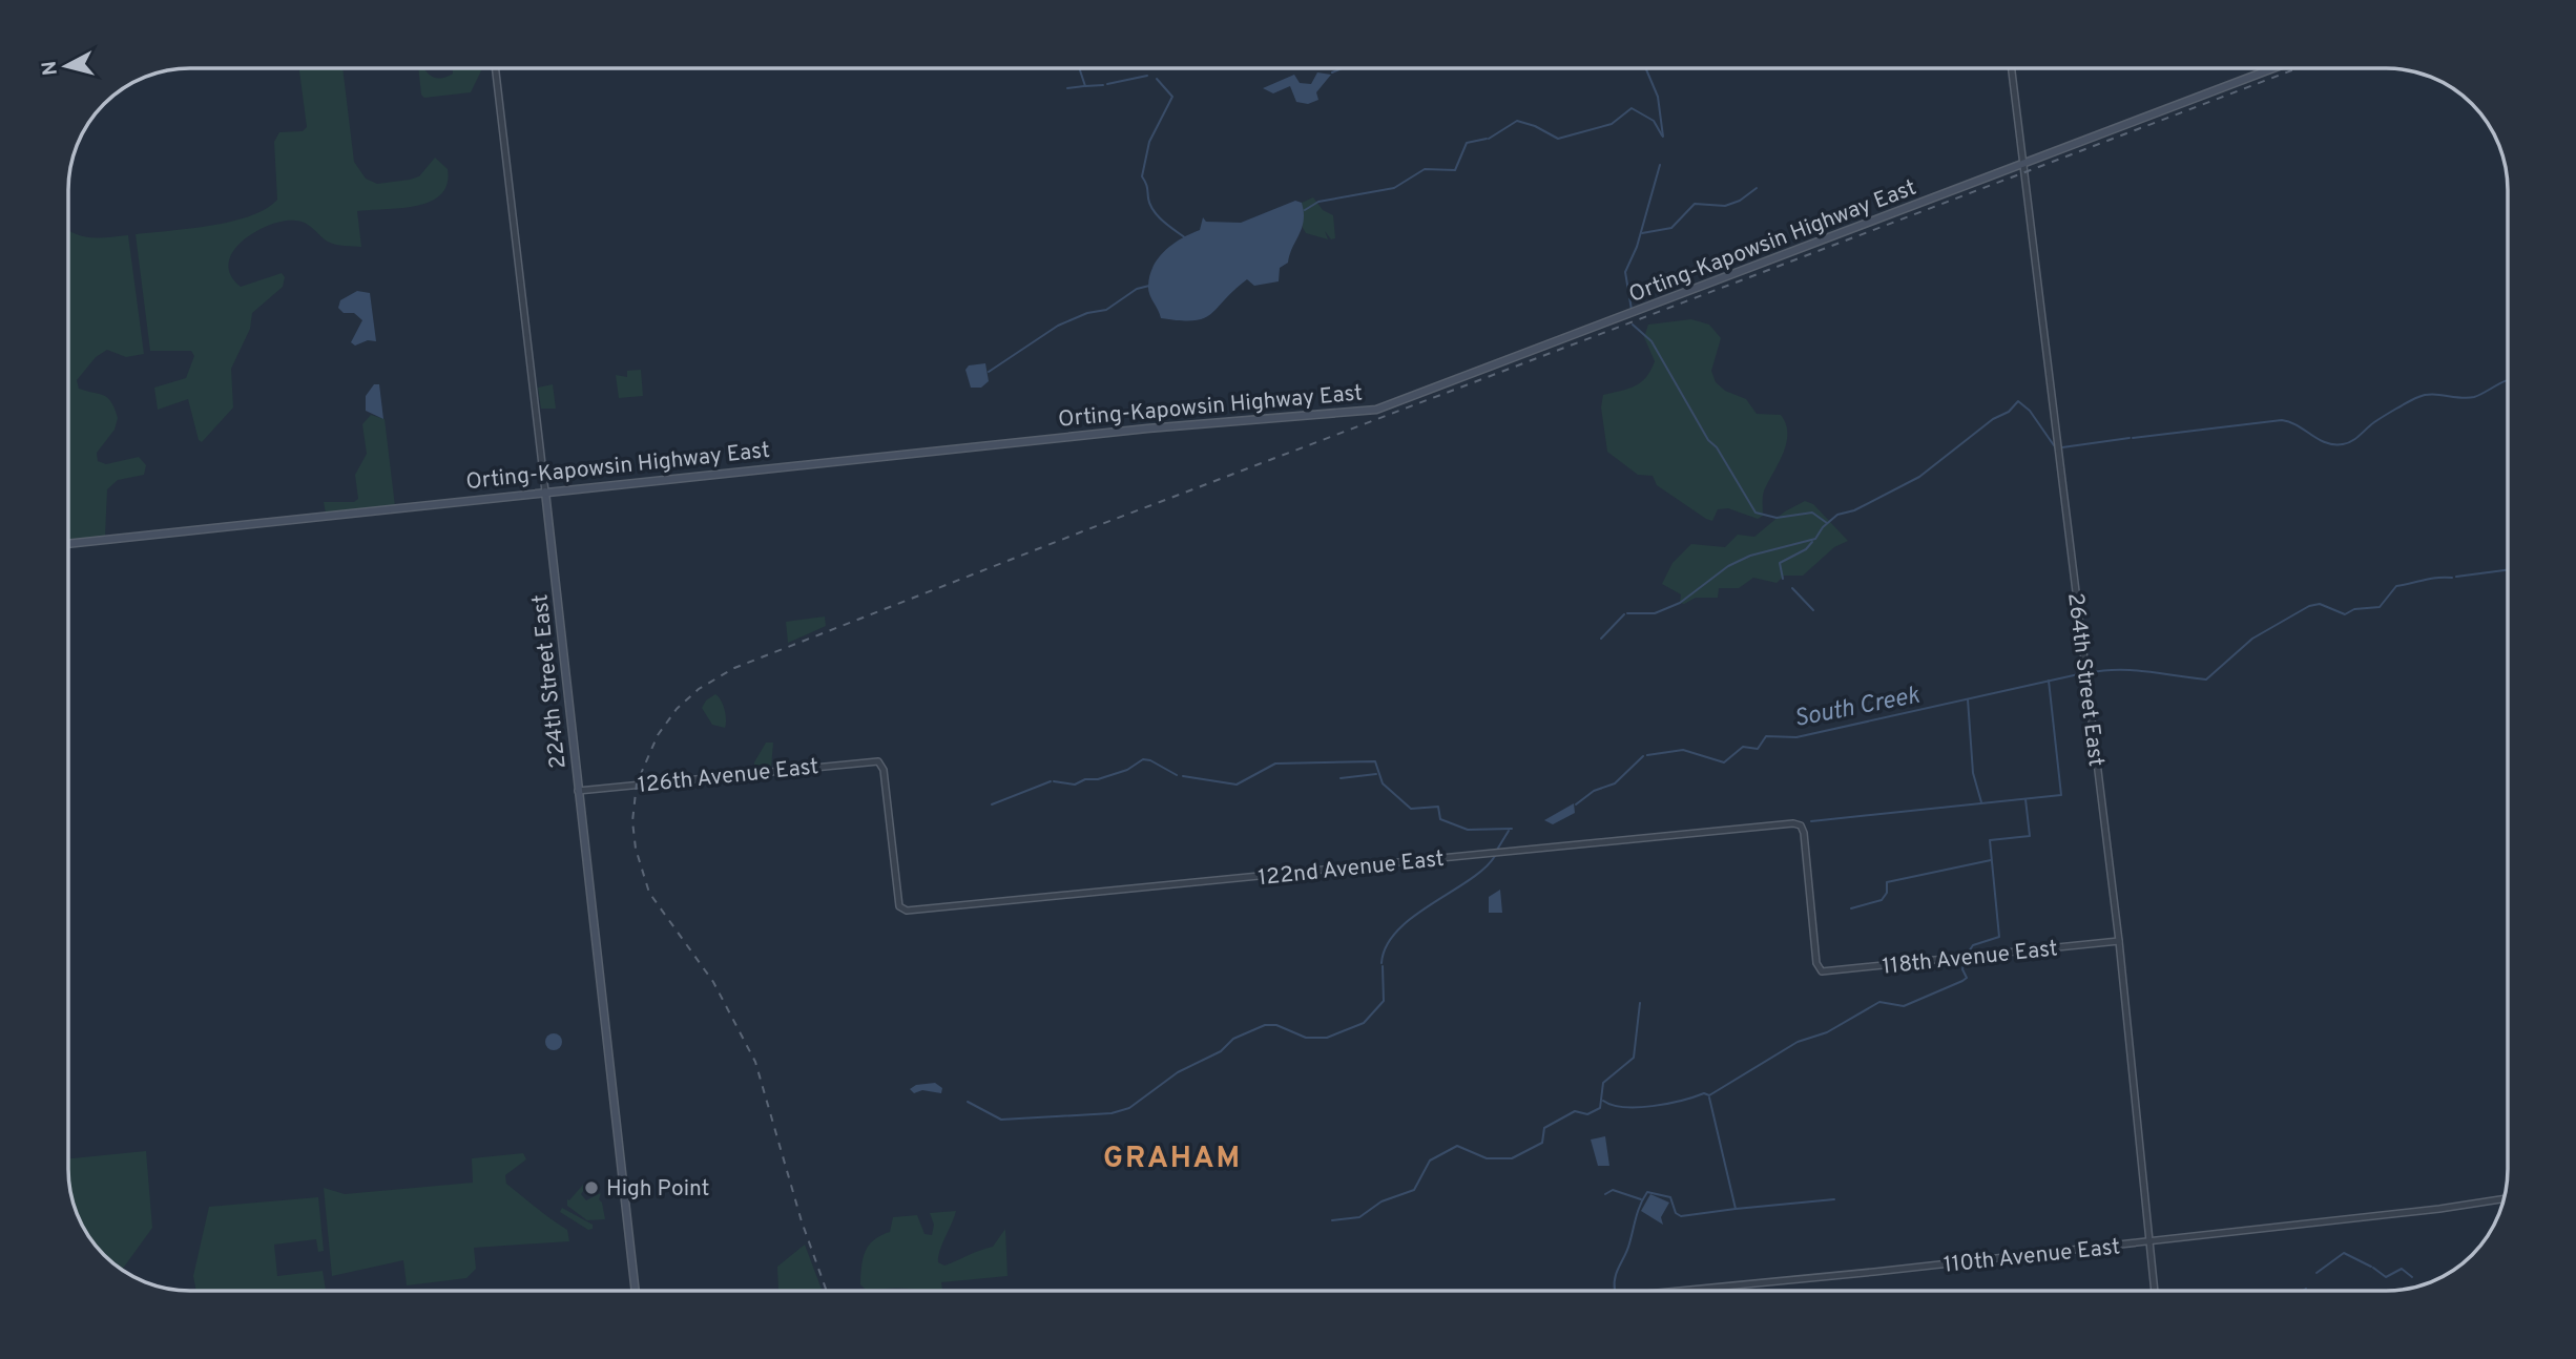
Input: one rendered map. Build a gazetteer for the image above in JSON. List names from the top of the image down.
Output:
{
  "streets": {
    "main road": ["Orting-Kapowsin Highway East", "224th Street East"],
    "street": [
      "264th Street East",
      "126th Avenue East",
      "122nd Avenue East",
      "118th Avenue East",
      "110th Avenue East"
    ]
  },
  "crossings": [
    ["Orting-Kapowsin Highway East", "264th Street East"],
    ["Orting-Kapowsin Highway East", "224th Street East"],
    ["264th Street East", "118th Avenue East"],
    ["264th Street East", "110th Avenue East"],
    ["224th Street East", "126th Avenue East"],
    ["126th Avenue East", "122nd Avenue East"],
    ["122nd Avenue East", "118th Avenue East"]
  ],
  "districts": ["GRAHAM"],
  "water": ["South Creek"],
  "places": ["High Point"],
  "north": "left"
}
